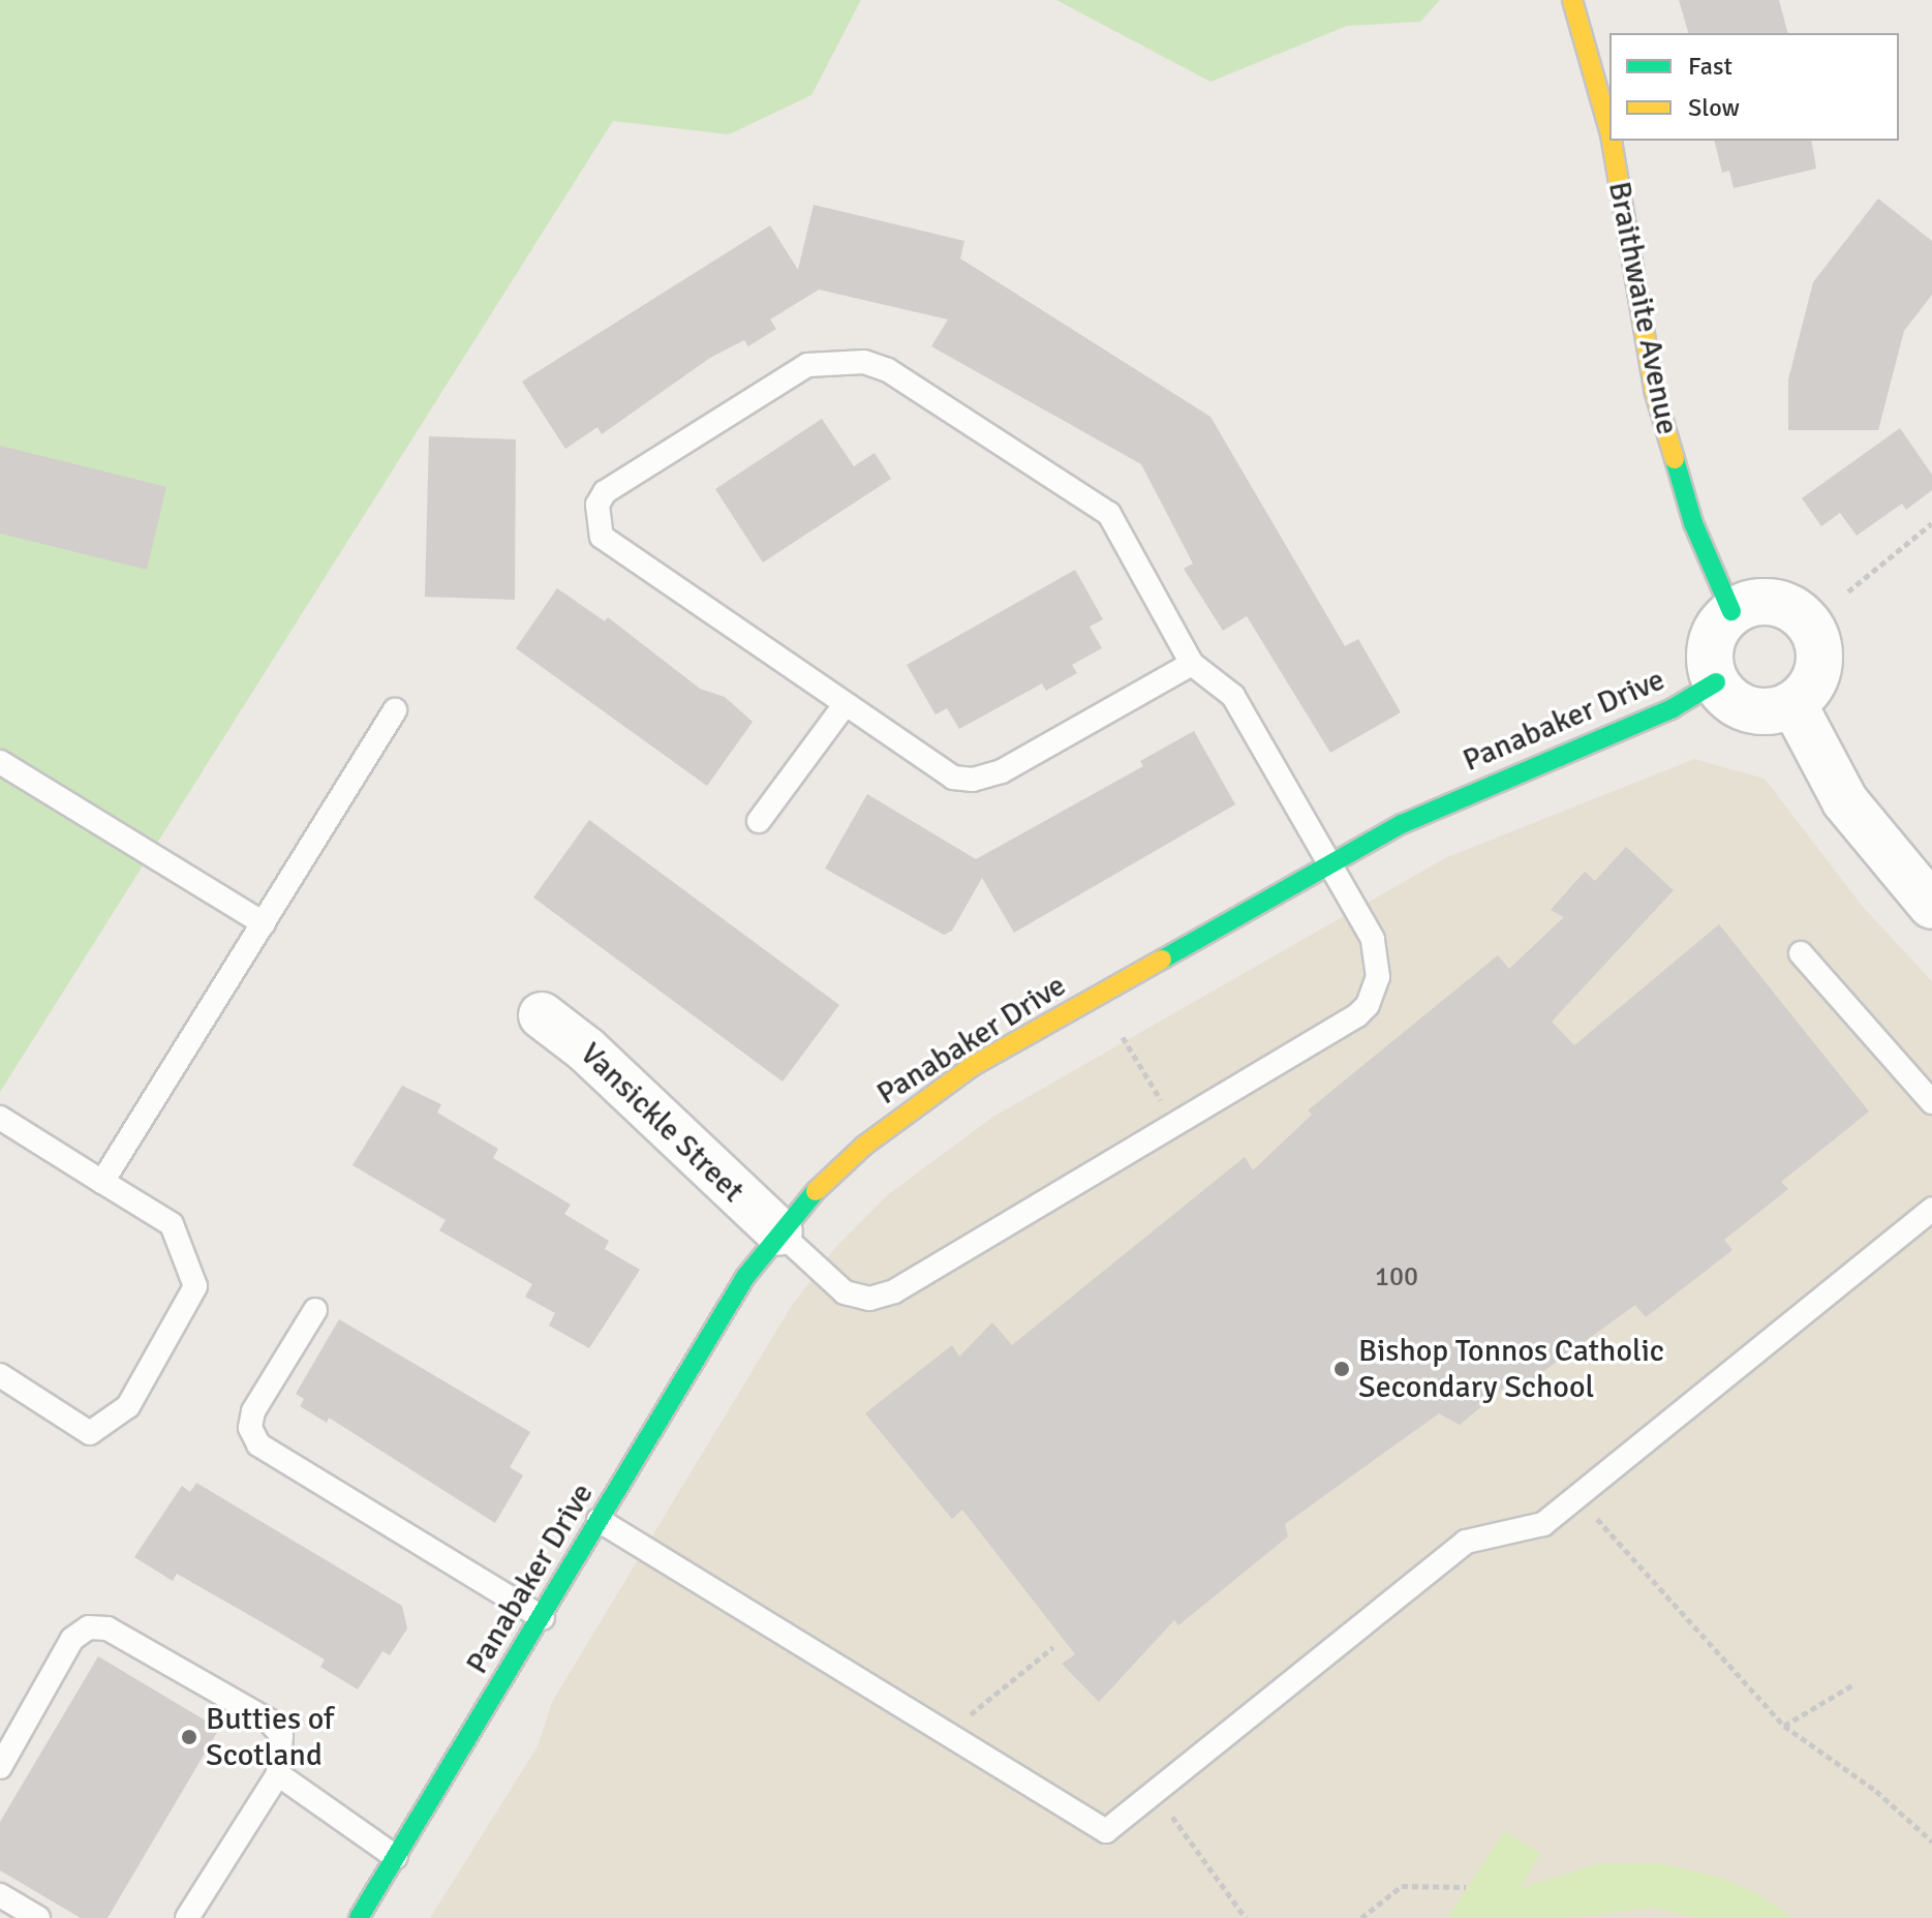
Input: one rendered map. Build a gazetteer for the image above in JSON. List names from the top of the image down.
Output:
{
  "streets": {
    "street": ["Braithwaite Avenue", "Panabaker Drive", "Vansickle Street"]
  },
  "crossings": [
    ["Braithwaite Avenue", "Panabaker Drive"],
    ["Panabaker Drive", "Vansickle Street"]
  ],
  "places": ["Bishop Tonnos Catholic Secondary School", "Butties of Scotland"],
  "house_numbers": ["100"],
  "legend": ["Fast", "Slow"]
}
